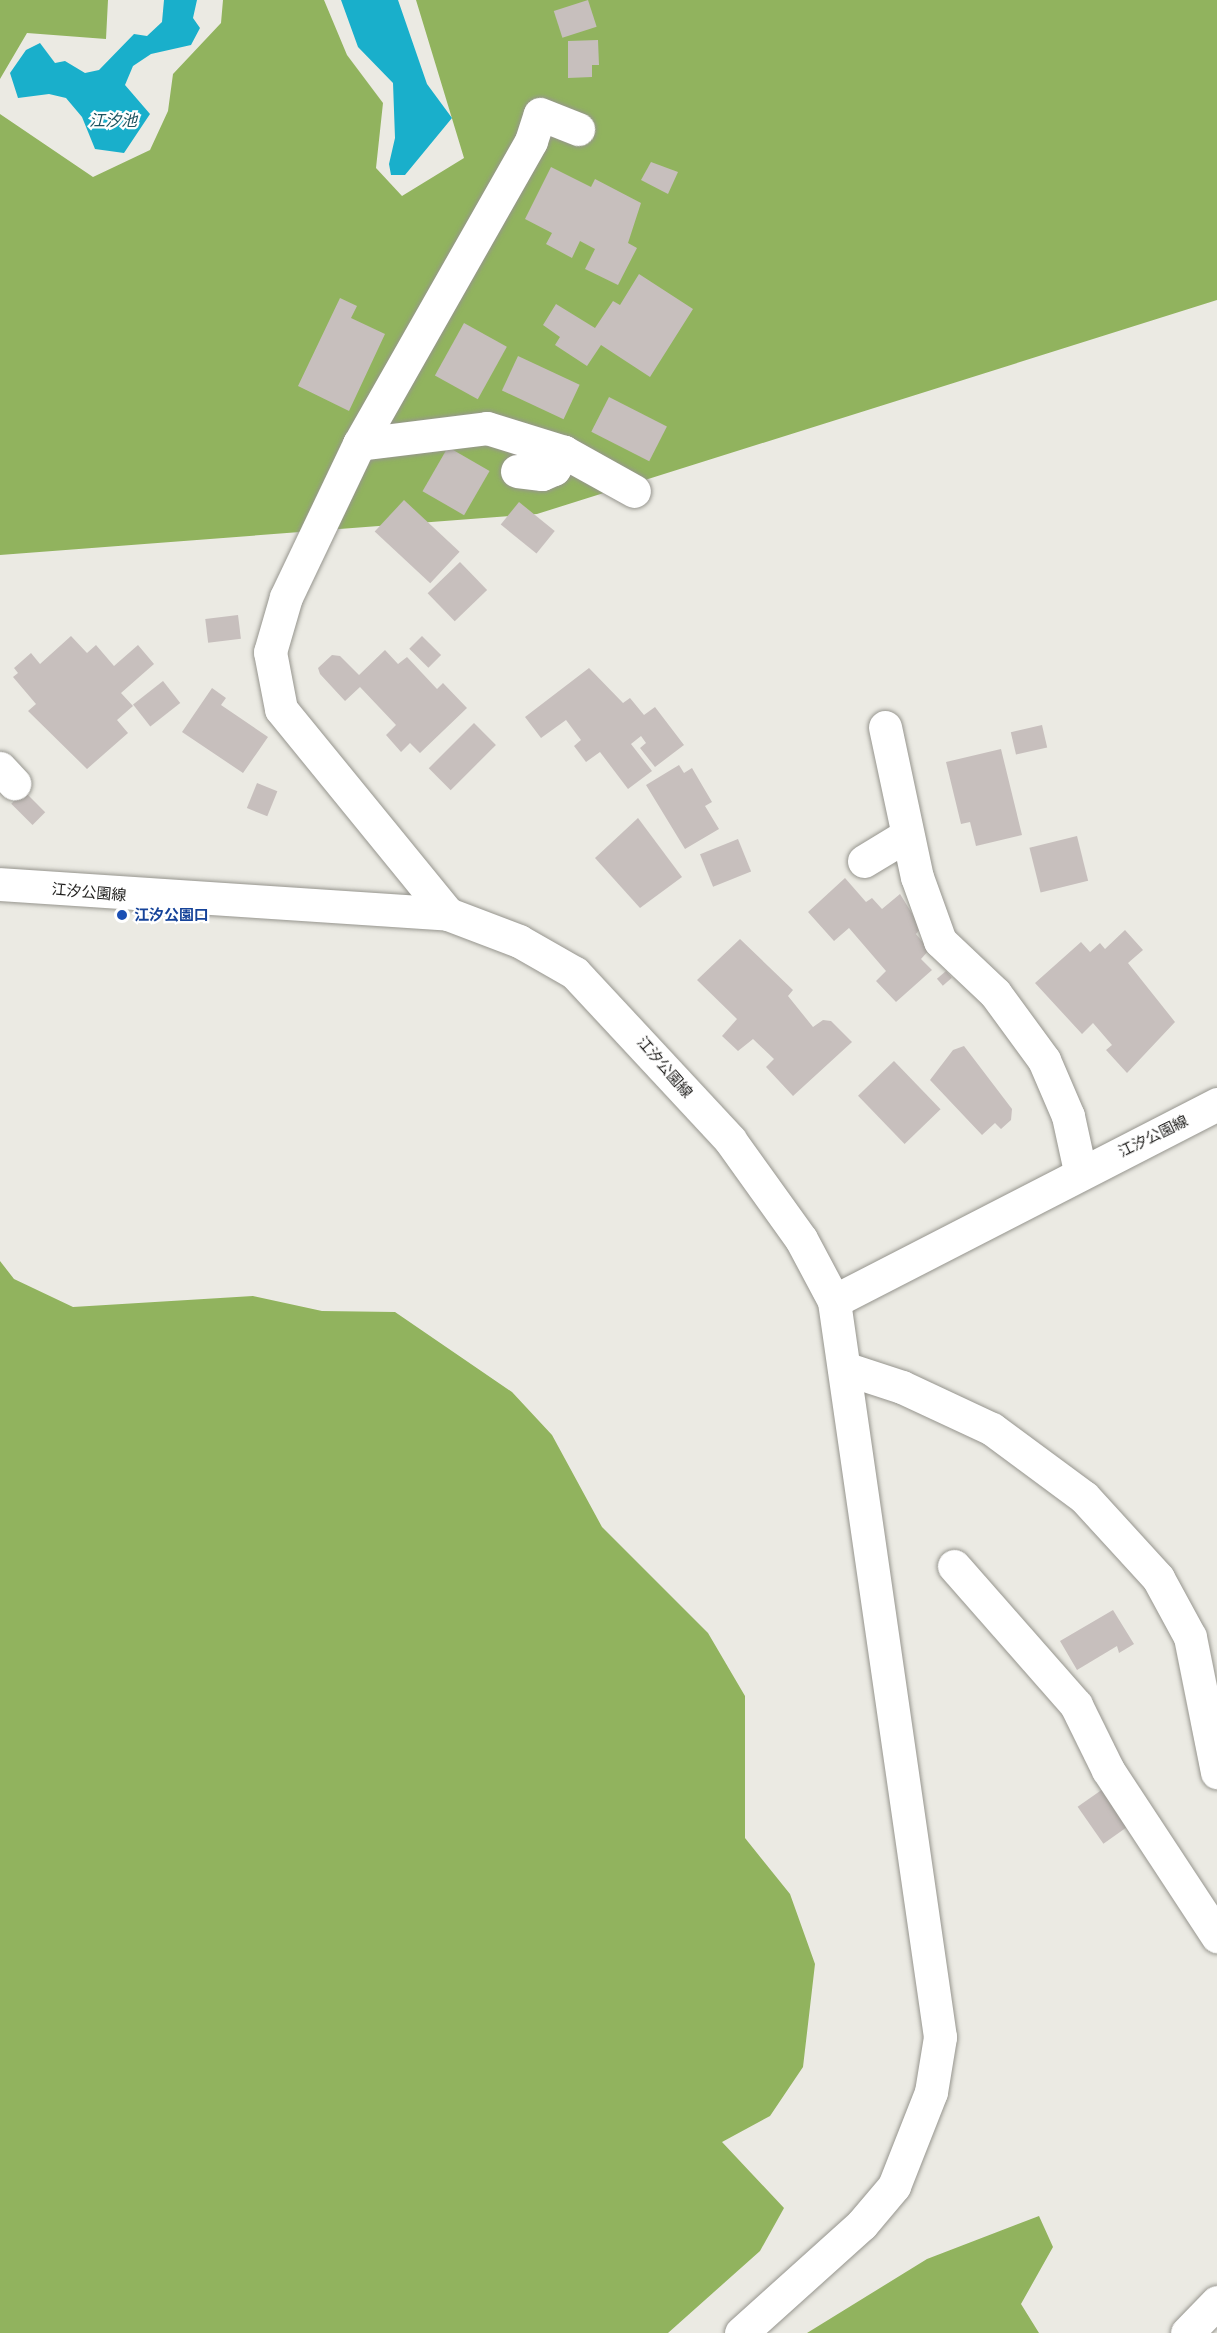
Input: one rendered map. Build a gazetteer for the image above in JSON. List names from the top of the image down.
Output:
{
  "streets": {
    "street": ["江汐公園線"]
  },
  "water": ["江汐池"],
  "places": ["江汐公園口"]
}
